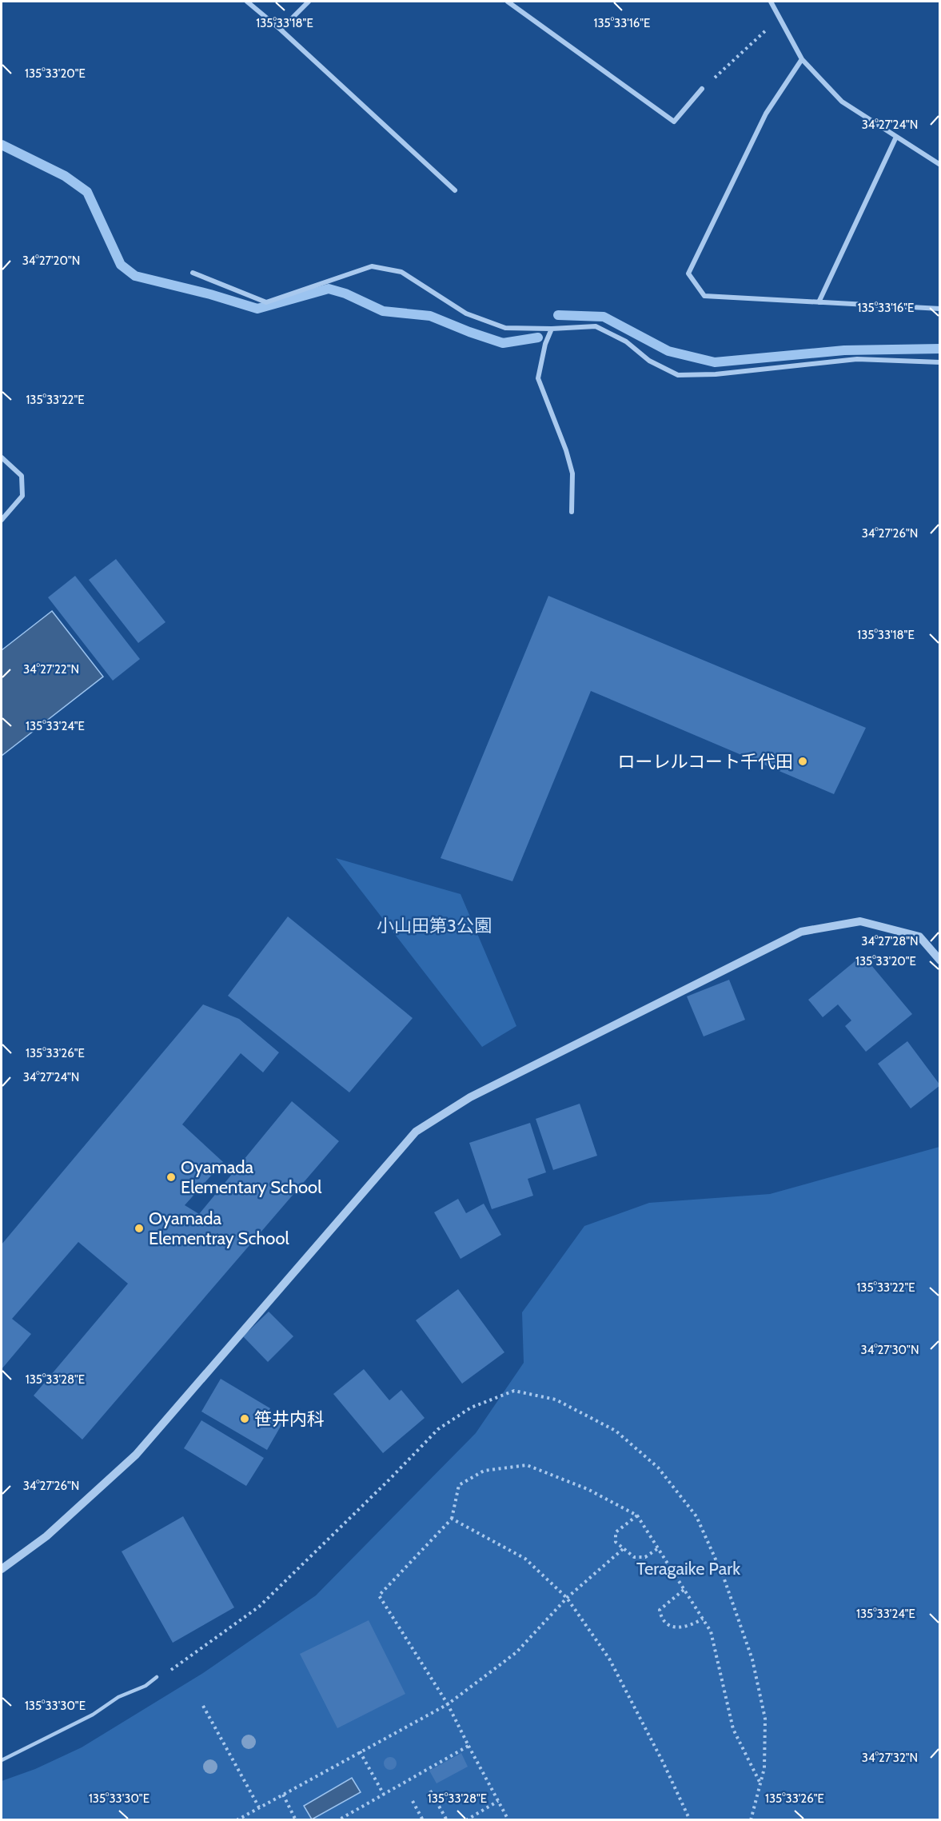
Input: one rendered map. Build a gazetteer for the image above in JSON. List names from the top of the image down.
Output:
{
  "parks": ["小山田第3公園", "Teragaike Park"],
  "places": [
    "ローレルコート千代田",
    "Oyamada Elementary School",
    "Oyamada Elementray School",
    "笹井内科"
  ],
  "coordinates": [
    "135°33'18\"E",
    "135°33'16\"E",
    "135°33'20\"E",
    "34°27'24\"N",
    "34°27'20\"N",
    "135°33'22\"E",
    "34°27'26\"N",
    "34°27'22\"N",
    "135°33'24\"E",
    "34°27'28\"N",
    "135°33'26\"E",
    "34°27'30\"N",
    "135°33'28\"E",
    "135°33'30\"E",
    "34°27'32\"N"
  ]
}
